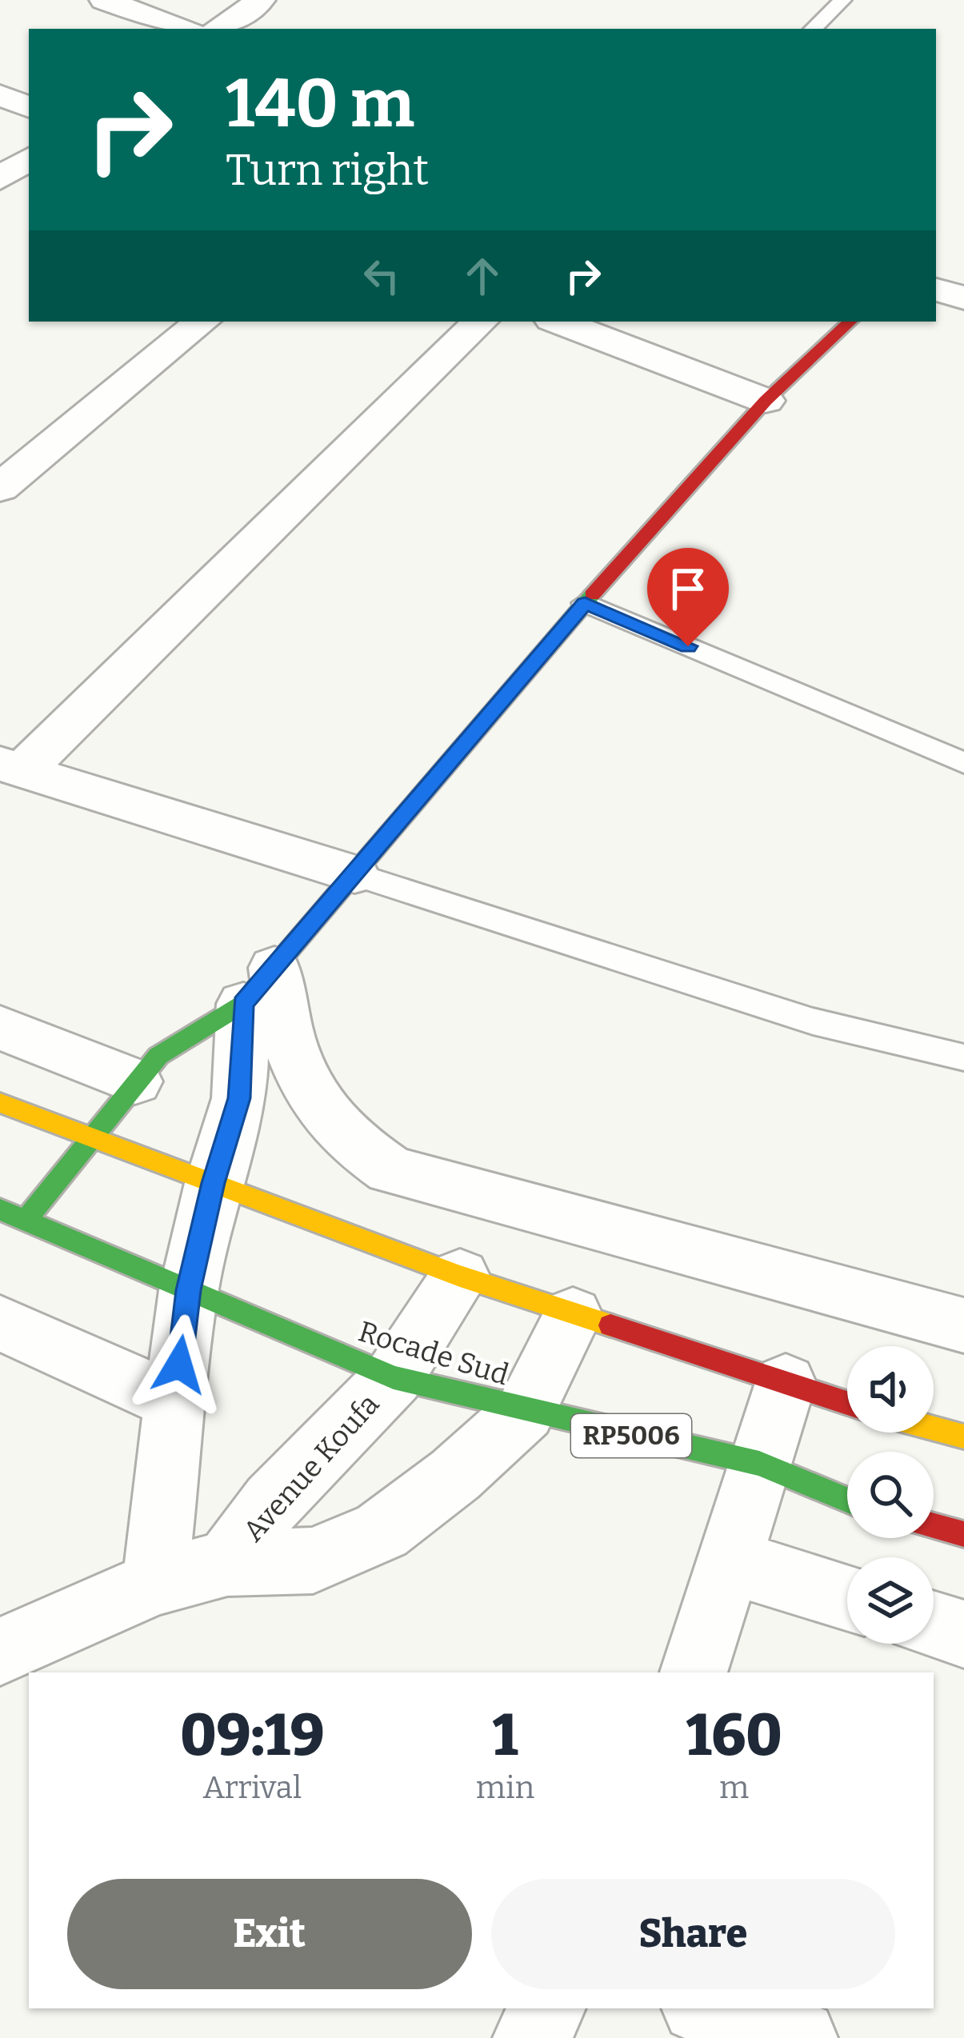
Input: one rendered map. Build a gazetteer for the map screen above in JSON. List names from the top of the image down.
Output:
{
  "streets": {
    "main road": ["Rocade Sud", "RP5006"],
    "street": ["Avenue Koufa"]
  },
  "crossings": [
    ["Rocade Sud", "Avenue Koufa"]
  ],
  "page": {
    "turn": ["140 m", "Turn right"],
    "eta": [
      "09:19",
      "Arrival",
      "1",
      "min",
      "160",
      "m"
    ],
    "buttons": ["Exit", "Share"]
  }
}
